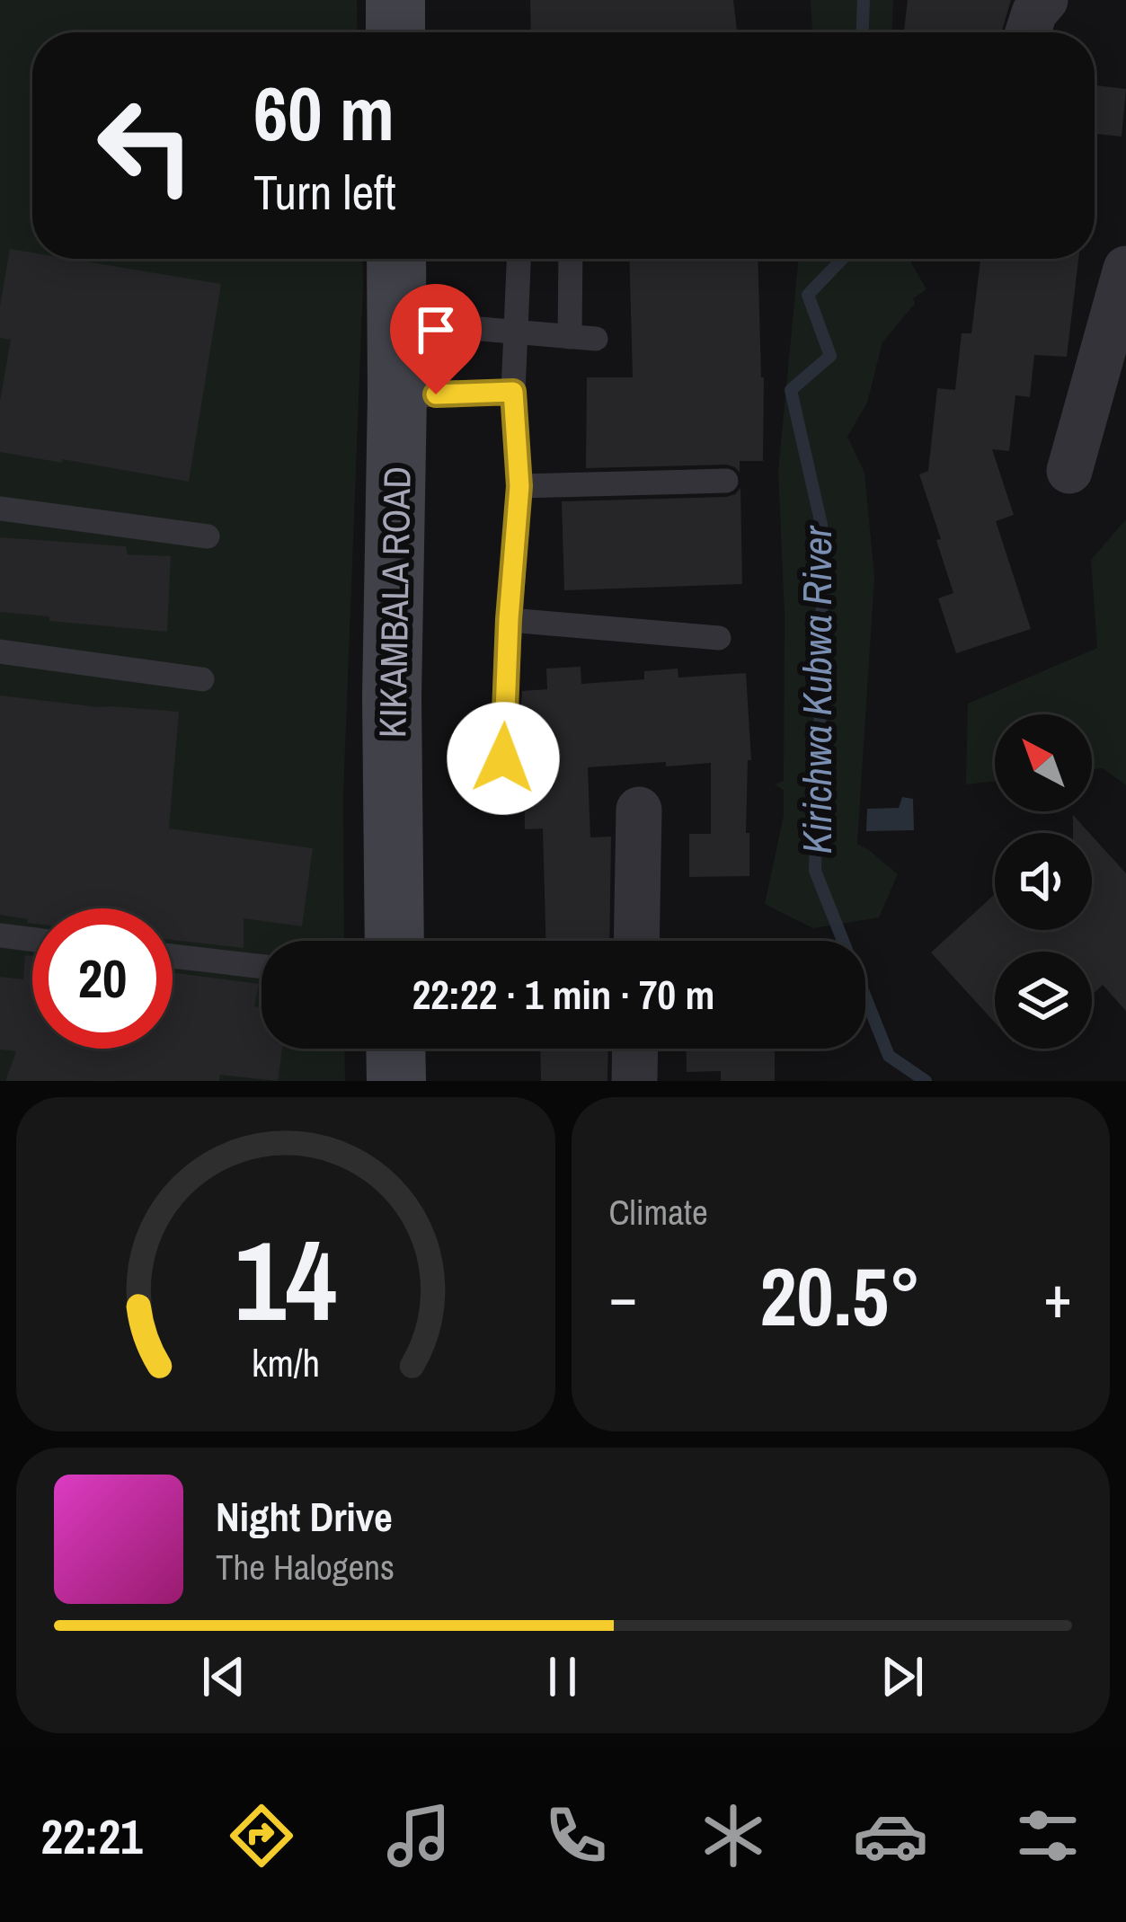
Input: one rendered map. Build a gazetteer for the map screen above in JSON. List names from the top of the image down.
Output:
{
  "streets": {
    "main road": ["KIKAMBALA ROAD"]
  },
  "water": ["Kirichwa Kubwa River"],
  "north": "top left",
  "page": {
    "turn": ["60 m", "Turn left"],
    "limit": "20",
    "trip": "22:22 · 1 min · 70 m",
    "tile": "Climate",
    "heat": ["−", "20.5°", "+"],
    "song": ["Night Drive", "The Halogens"],
    "tabs": "22:21",
    "gauge": ["14", "km/h"]
  }
}
